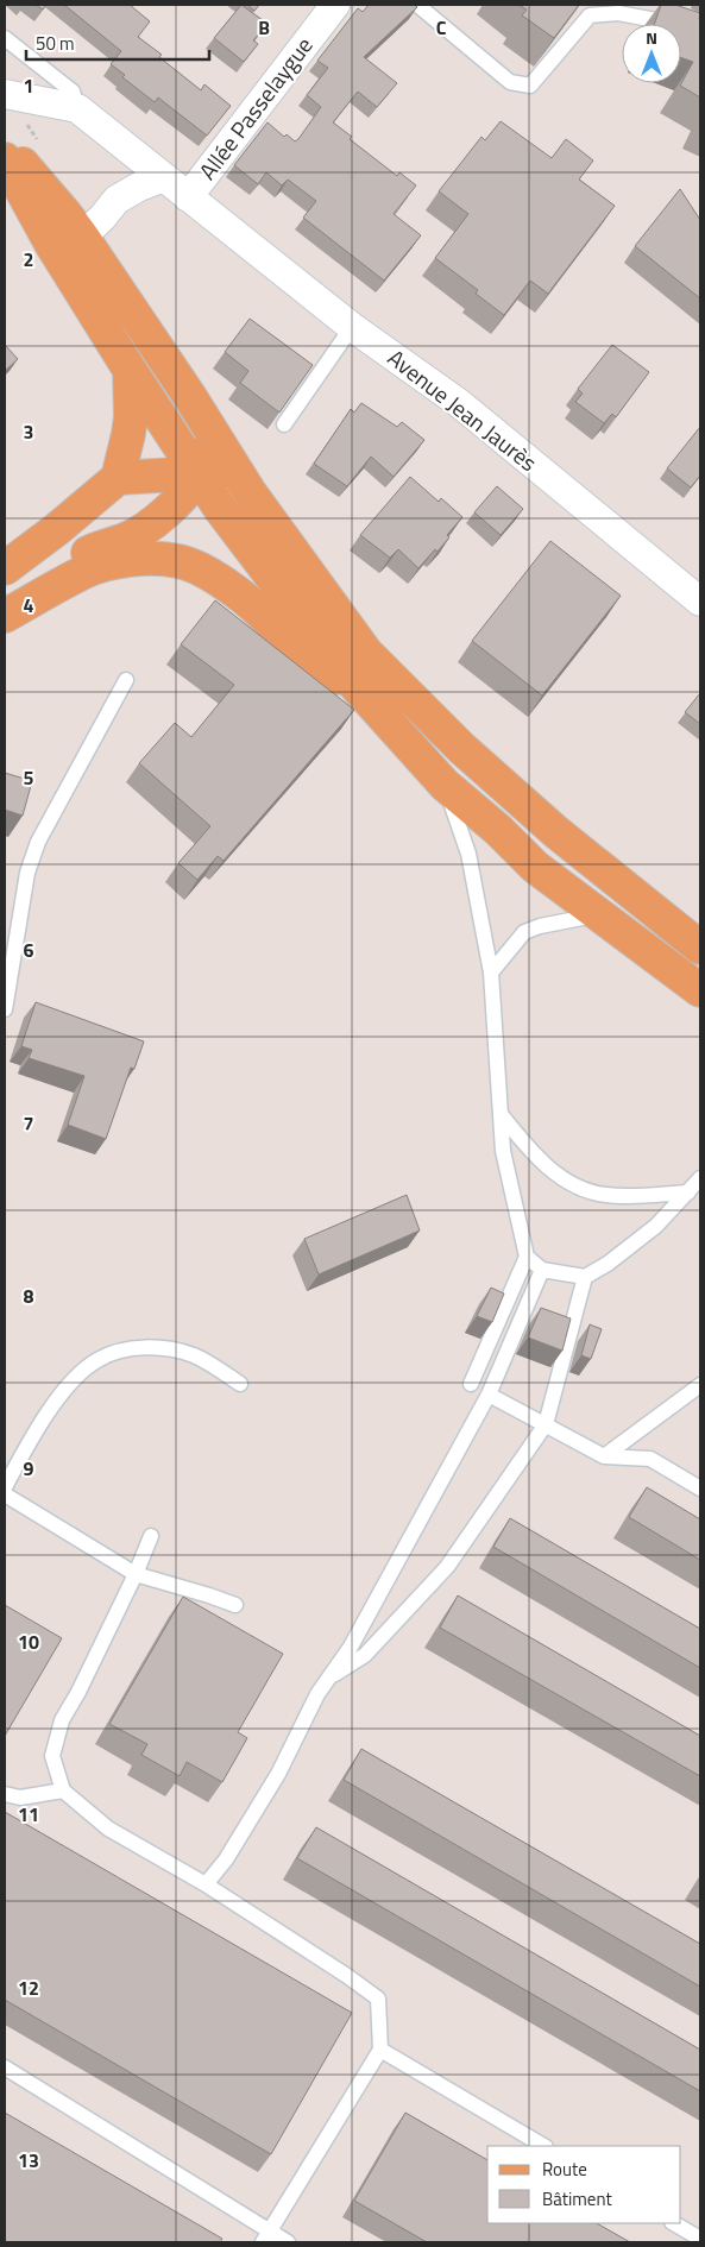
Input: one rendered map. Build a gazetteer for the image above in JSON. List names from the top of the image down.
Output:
{
  "streets": {
    "street": ["Allée Passelaygue", "Avenue Jean Jaurès"]
  },
  "crossings": [
    ["Allée Passelaygue", "Avenue Jean Jaurès"]
  ],
  "legend": ["Route", "Bâtiment"],
  "scale_bar": "50 m",
  "north": "top",
  "grid": {
    "columns": ["B", "C"],
    "rows": [
      "1",
      "2",
      "3",
      "4",
      "5",
      "6",
      "7",
      "8",
      "9",
      "10",
      "11",
      "12",
      "13"
    ]
  }
}
